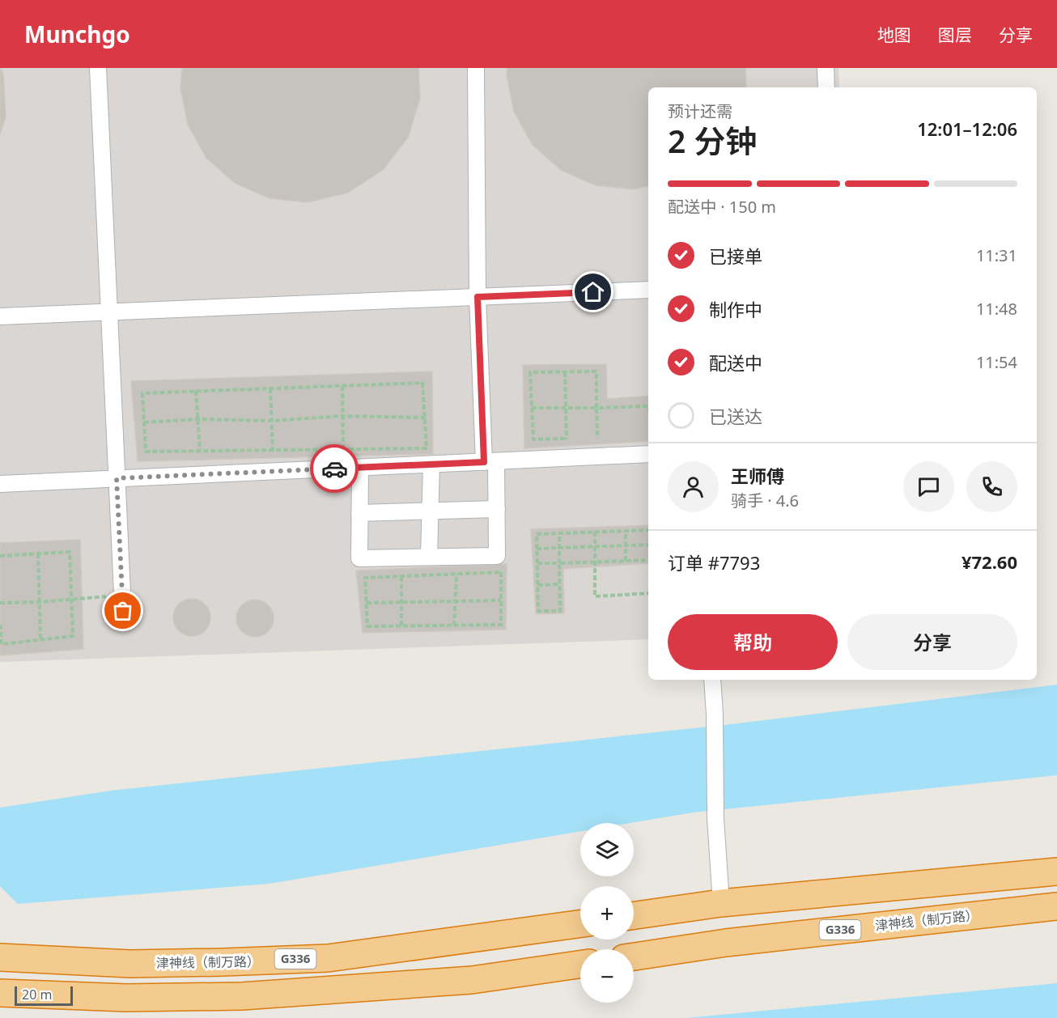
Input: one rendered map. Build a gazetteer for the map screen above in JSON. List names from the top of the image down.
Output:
{
  "streets": {
    "highway": ["津神线（制万路）", "G336"]
  },
  "scale_bar": "20 m",
  "page": {
    "header": "Munchgo",
    "nav": ["地图", "图层", "分享"],
    "heading": ["2 分钟", "预计还需", "12:01–12:06"],
    "panel": [
      "王师傅",
      "骑手 · 4.6",
      "订单 #7793",
      "¥72.60"
    ],
    "bar": "配送中 · 150 m",
    "list": [
      ["已接单", "11:31"],
      ["制作中", "11:48"],
      ["配送中", "11:54"],
      "已送达"
    ],
    "buttons": ["帮助", "分享"],
    "map_buttons": ["+", "−"],
    "scale": "20 m"
  }
}
